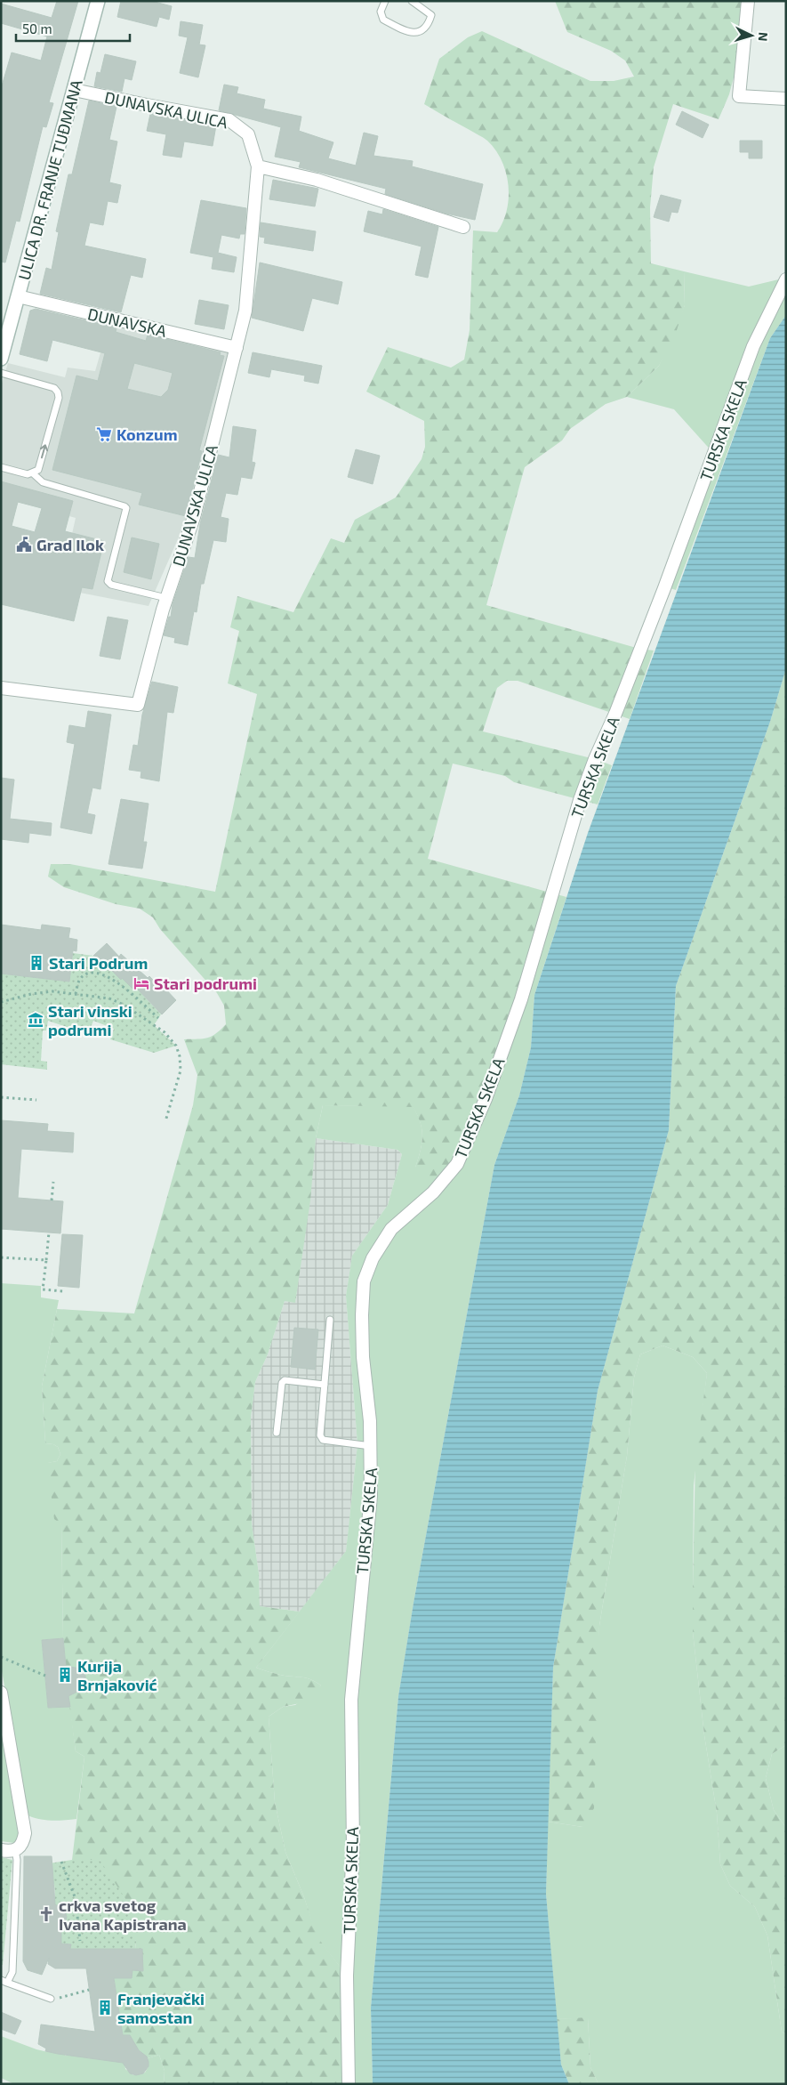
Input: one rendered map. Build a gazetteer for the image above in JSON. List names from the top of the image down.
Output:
{
  "streets": {
    "main road": ["ULICA DR. FRANJE TUĐMANA"],
    "street": ["DUNAVSKA ULICA", "DUNAVSKA", "TURSKA SKELA"]
  },
  "crossings": [
    ["DUNAVSKA ULICA", "ULICA DR. FRANJE TUĐMANA"],
    ["DUNAVSKA ULICA", "DUNAVSKA"],
    ["ULICA DR. FRANJE TUĐMANA", "DUNAVSKA"]
  ],
  "places": {
    "supermarket": ["Konzum"],
    "public building": ["Grad Ilok"],
    "building": ["Stari Podrum", "Kurija Brnjaković", "Franjevački samostan"],
    "hotel": ["Stari podrumi"],
    "museum": ["Stari vinski podrumi"],
    "church": ["crkva svetog Ivana Kapistrana"]
  },
  "scale_bar": "50 m",
  "north": "right"
}
